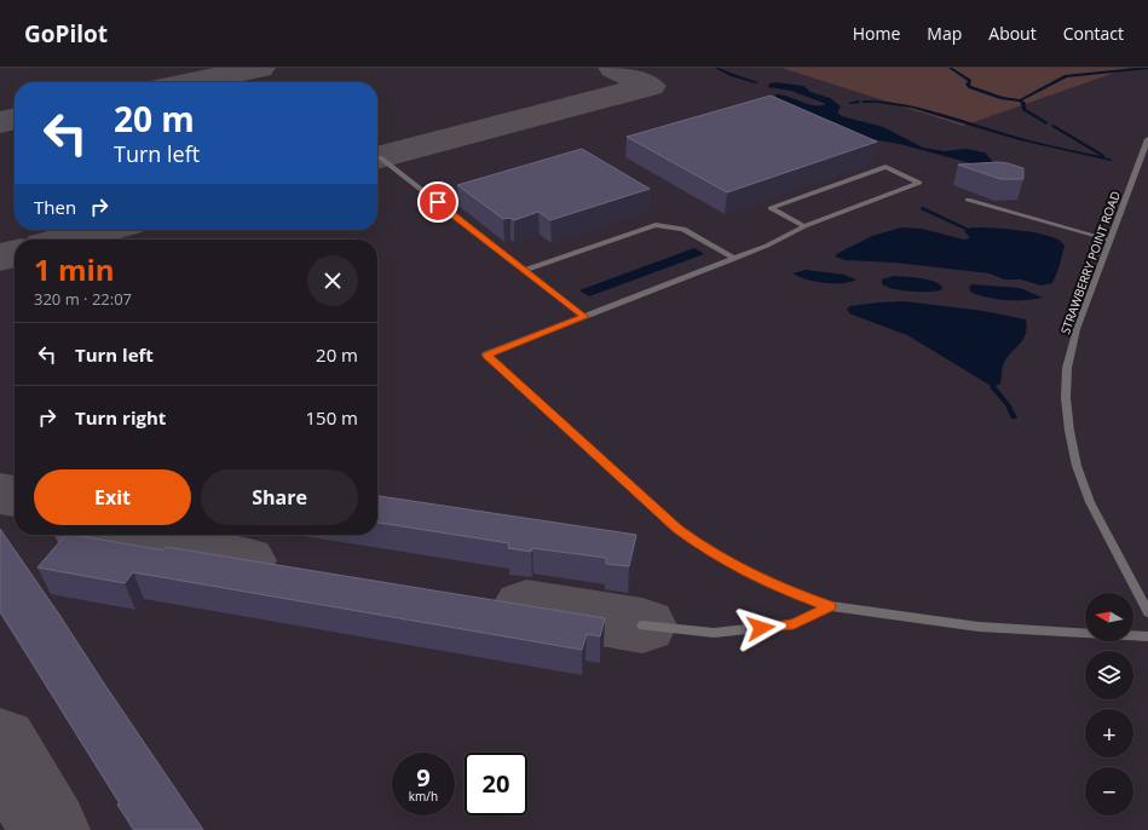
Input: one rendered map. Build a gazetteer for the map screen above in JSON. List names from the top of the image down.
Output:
{
  "streets": {
    "street": ["STRAWBERRY POINT ROAD"]
  },
  "north": "left",
  "page": {
    "header": "GoPilot",
    "nav": [
      "Home",
      "Map",
      "About",
      "Contact"
    ],
    "turn": ["20 m", "Turn left"],
    "then": "Then",
    "heading": ["1 min", "320 m · 22:07"],
    "list": [
      {
        "name": "Turn left",
        "value": "20 m"
      },
      {
        "name": "Turn right",
        "value": "150 m"
      }
    ],
    "buttons": ["Exit", "Share"],
    "map_buttons": ["+", "−"],
    "speed": "9 km/h",
    "limit": "20"
  }
}
